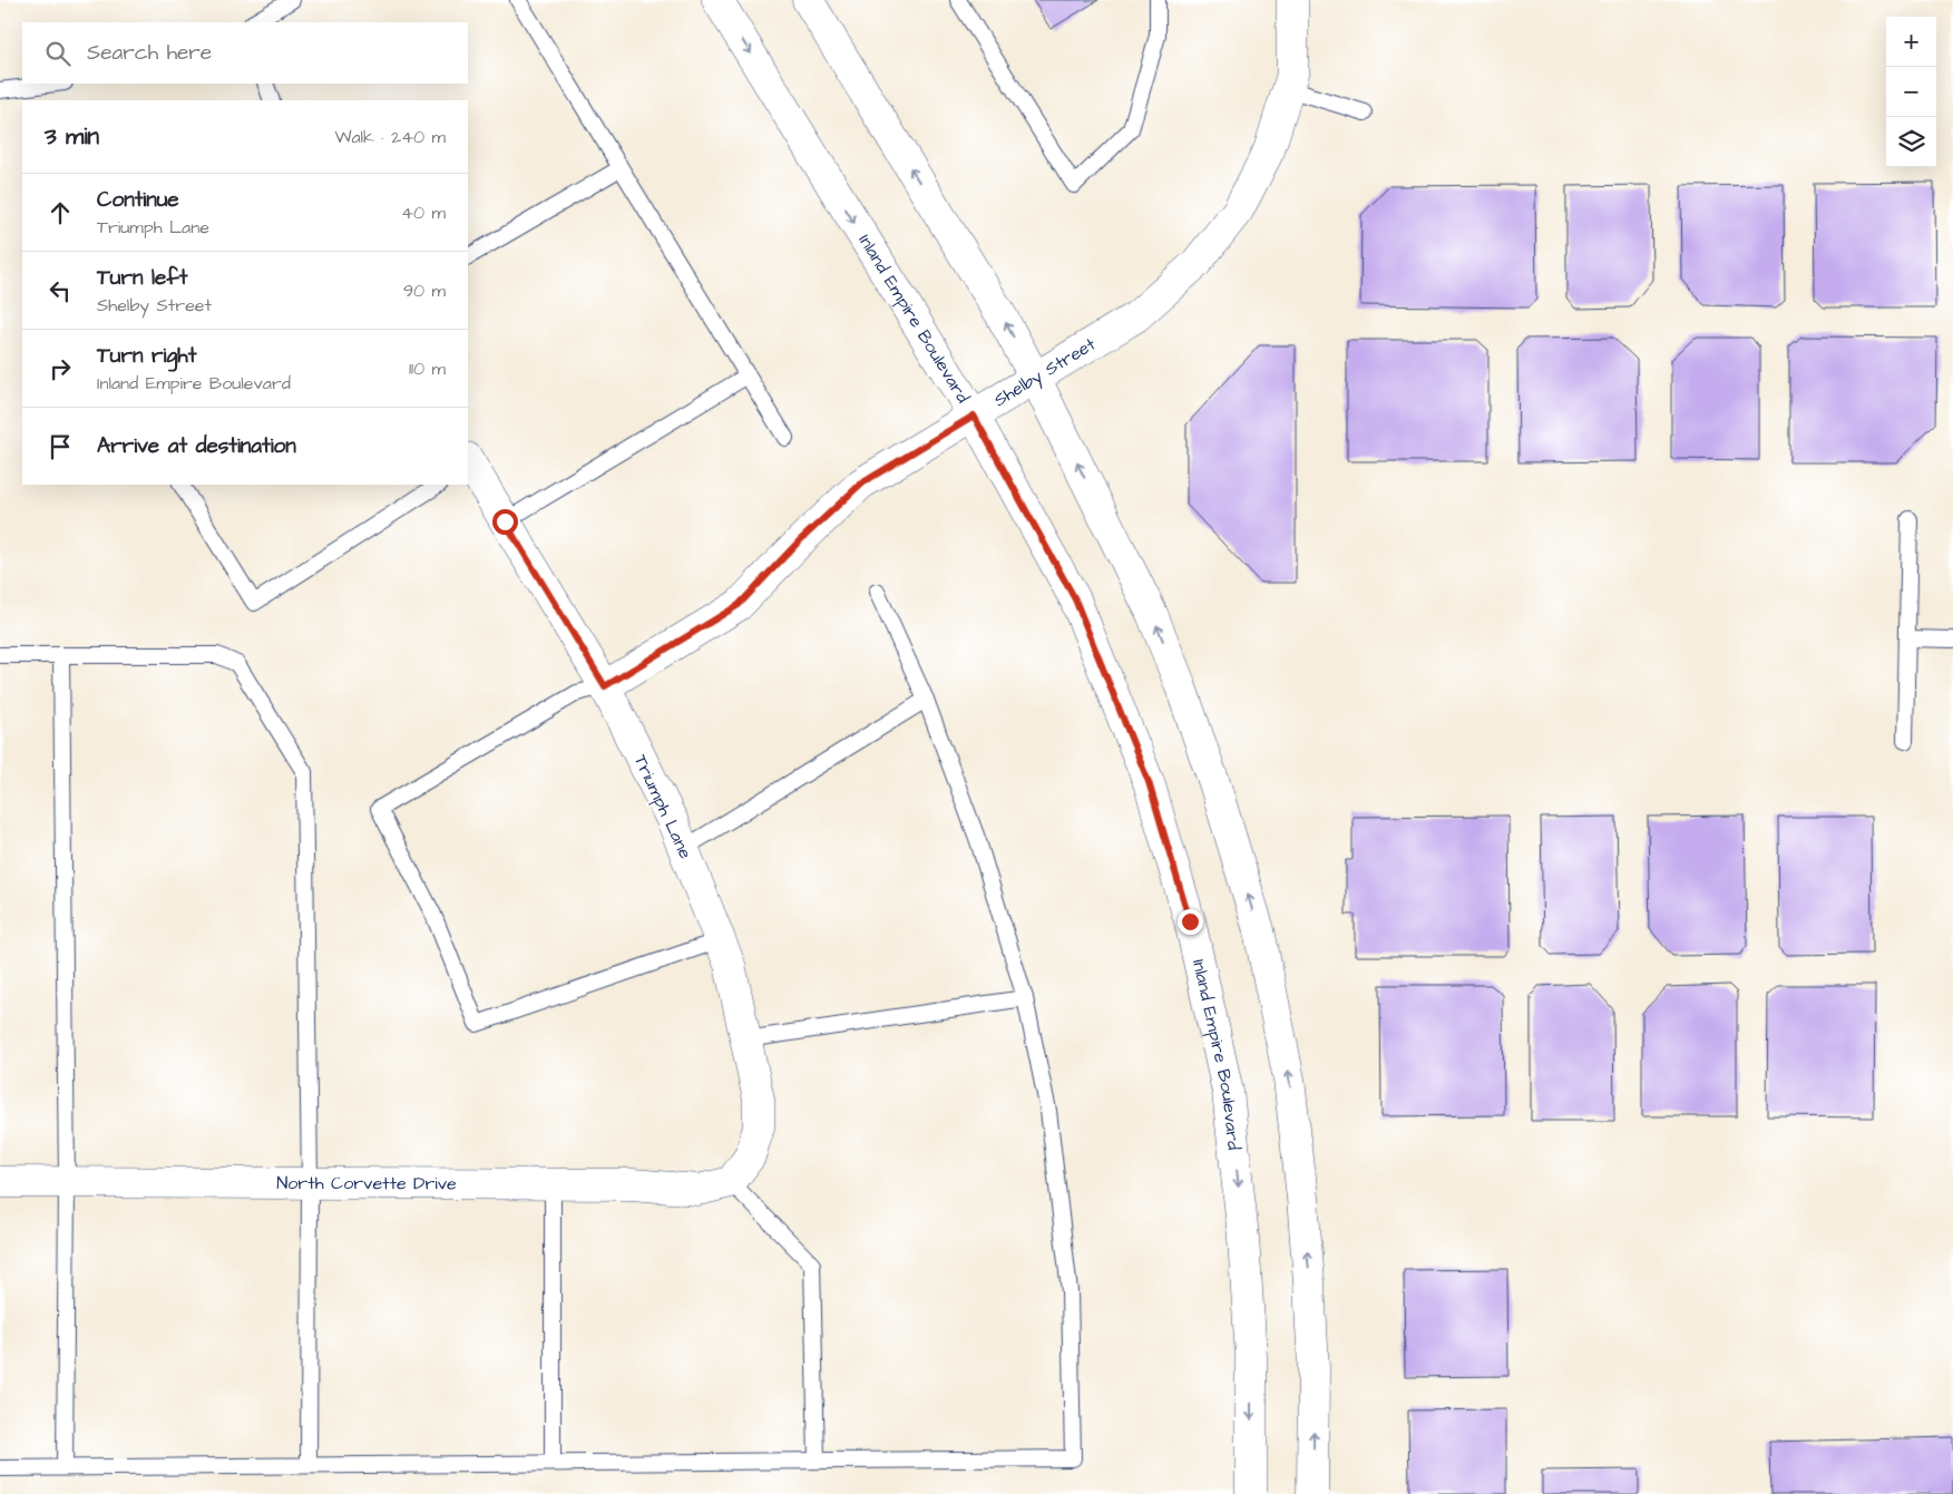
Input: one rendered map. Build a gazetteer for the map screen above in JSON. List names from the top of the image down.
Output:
{
  "streets": {
    "main road": [
      "Inland Empire Boulevard",
      "Shelby Street",
      "Triumph Lane",
      "North Corvette Drive"
    ]
  },
  "crossings": [
    ["Inland Empire Boulevard", "Shelby Street"],
    ["Shelby Street", "Triumph Lane"],
    ["Triumph Lane", "North Corvette Drive"]
  ],
  "page": {
    "map_buttons": ["+", "−"],
    "search": "Search here",
    "heading": ["3 min", "Walk · 240 m"],
    "list": [
      ["Continue", "Triumph Lane", "40 m"],
      ["Turn left", "Shelby Street", "90 m"],
      ["Turn right", "Inland Empire Boulevard", "110 m"],
      "Arrive at destination"
    ]
  }
}
